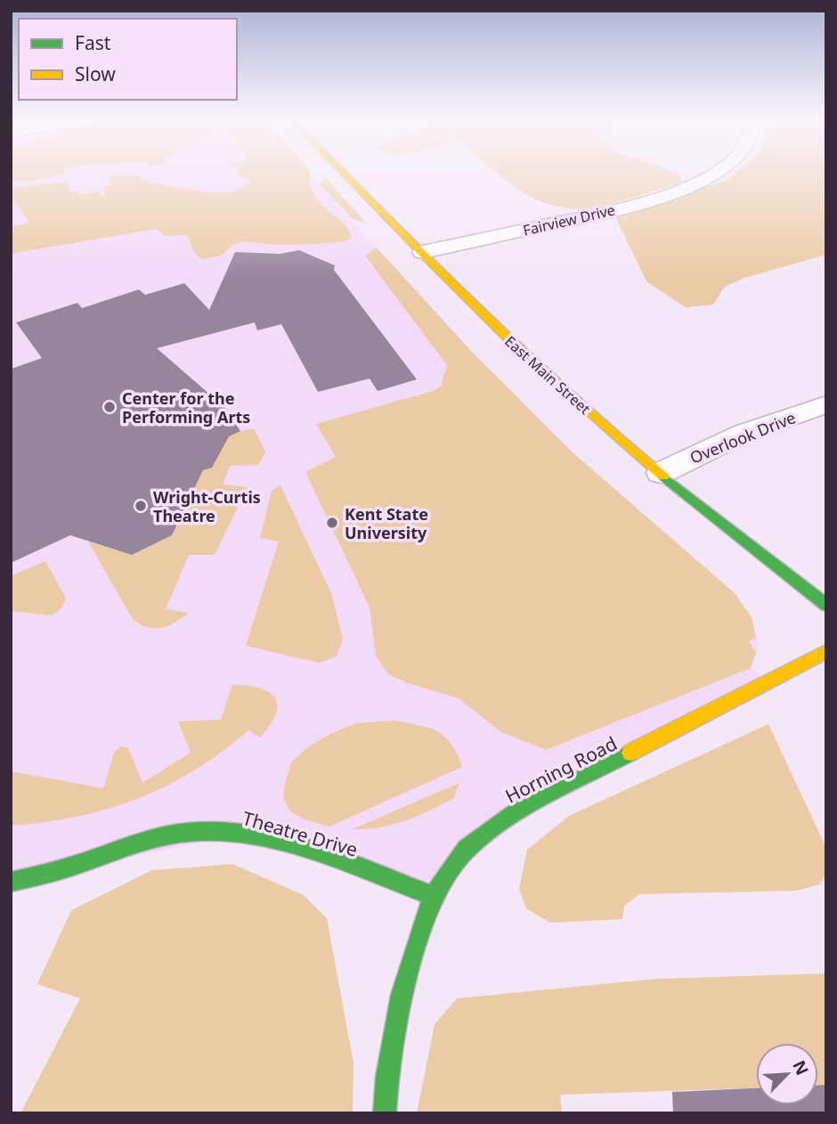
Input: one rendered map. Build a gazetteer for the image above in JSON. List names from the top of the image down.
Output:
{
  "streets": {
    "main road": ["East Main Street", "Horning Road", "Theatre Drive"],
    "street": ["Fairview Drive", "Overlook Drive"]
  },
  "crossings": [
    ["Fairview Drive", "East Main Street"],
    ["East Main Street", "Overlook Drive"],
    ["Horning Road", "Theatre Drive"]
  ],
  "places": ["Center for the Performing Arts", "Wright-Curtis Theatre", "Kent State University"],
  "legend": ["Fast", "Slow"],
  "north": "top right"
}
